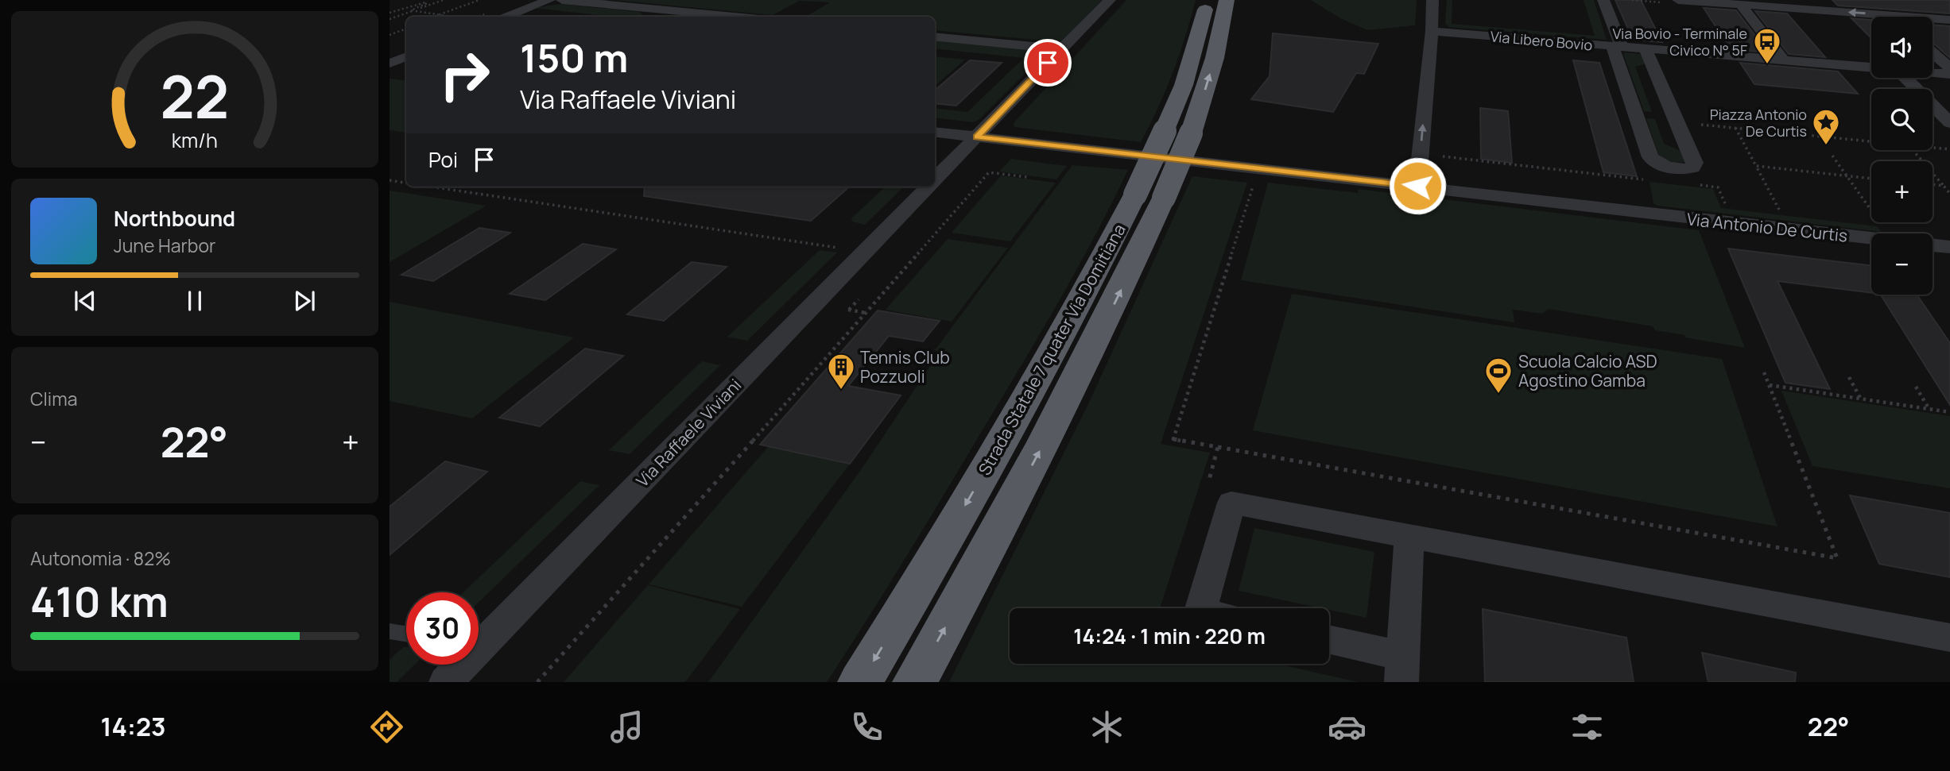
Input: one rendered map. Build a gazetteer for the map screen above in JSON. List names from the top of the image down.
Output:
{
  "streets": {
    "highway": ["Strada Statale 7 quater Via Domitiana"],
    "street": ["Via Libero Bovio", "Via Antonio De Curtis", "Via Raffaele Viviani"]
  },
  "crossings": [
    ["Via Antonio De Curtis", "Via Raffaele Viviani"]
  ],
  "places": {
    "bus stop": ["Via Bovio - Terminale Civico N° 5F"],
    "place": ["Piazza Antonio De Curtis"],
    "building": ["Tennis Club Pozzuoli"],
    "sports": ["Scuola Calcio ASD Agostino Gamba"]
  },
  "page": {
    "map_buttons": ["+", "−"],
    "turn": ["150 m", "Via Raffaele Viviani"],
    "then": "Poi",
    "song": ["Northbound", "June Harbor"],
    "tile": [
      "Clima",
      ["Autonomia · 82%", "410 km"]
    ],
    "heat": ["−", "22°", "+"],
    "limit": "30",
    "trip": "14:24 · 1 min · 220 m",
    "tabs": ["14:23", "22°"],
    "gauge": ["22", "km/h"]
  }
}
